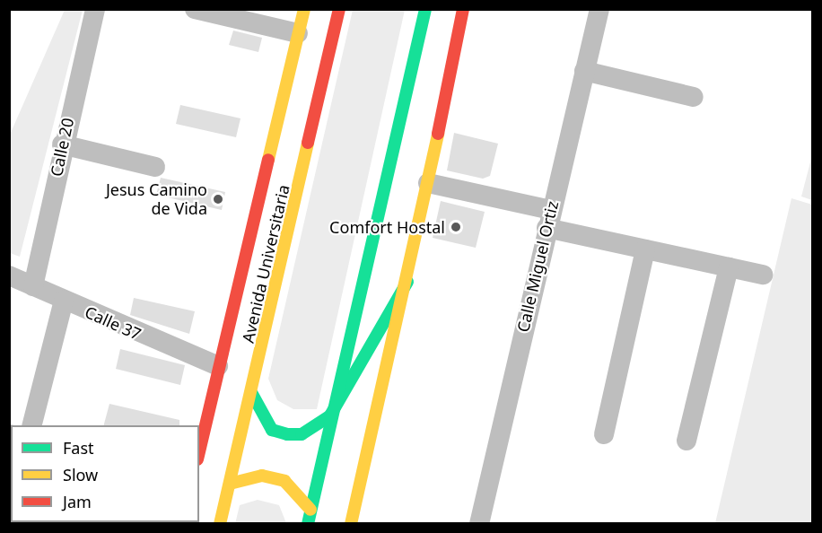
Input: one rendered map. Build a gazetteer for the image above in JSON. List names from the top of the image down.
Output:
{
  "streets": {
    "main road": ["Avenida Universitaria"],
    "street": ["Calle 20", "Calle Miguel Ortiz", "Calle 37"]
  },
  "crossings": [
    ["Calle 20", "Calle 37"],
    ["Avenida Universitaria", "Calle 37"]
  ],
  "places": ["Jesus Camino de Vida", "Comfort Hostal"],
  "legend": ["Fast", "Slow", "Jam"]
}
